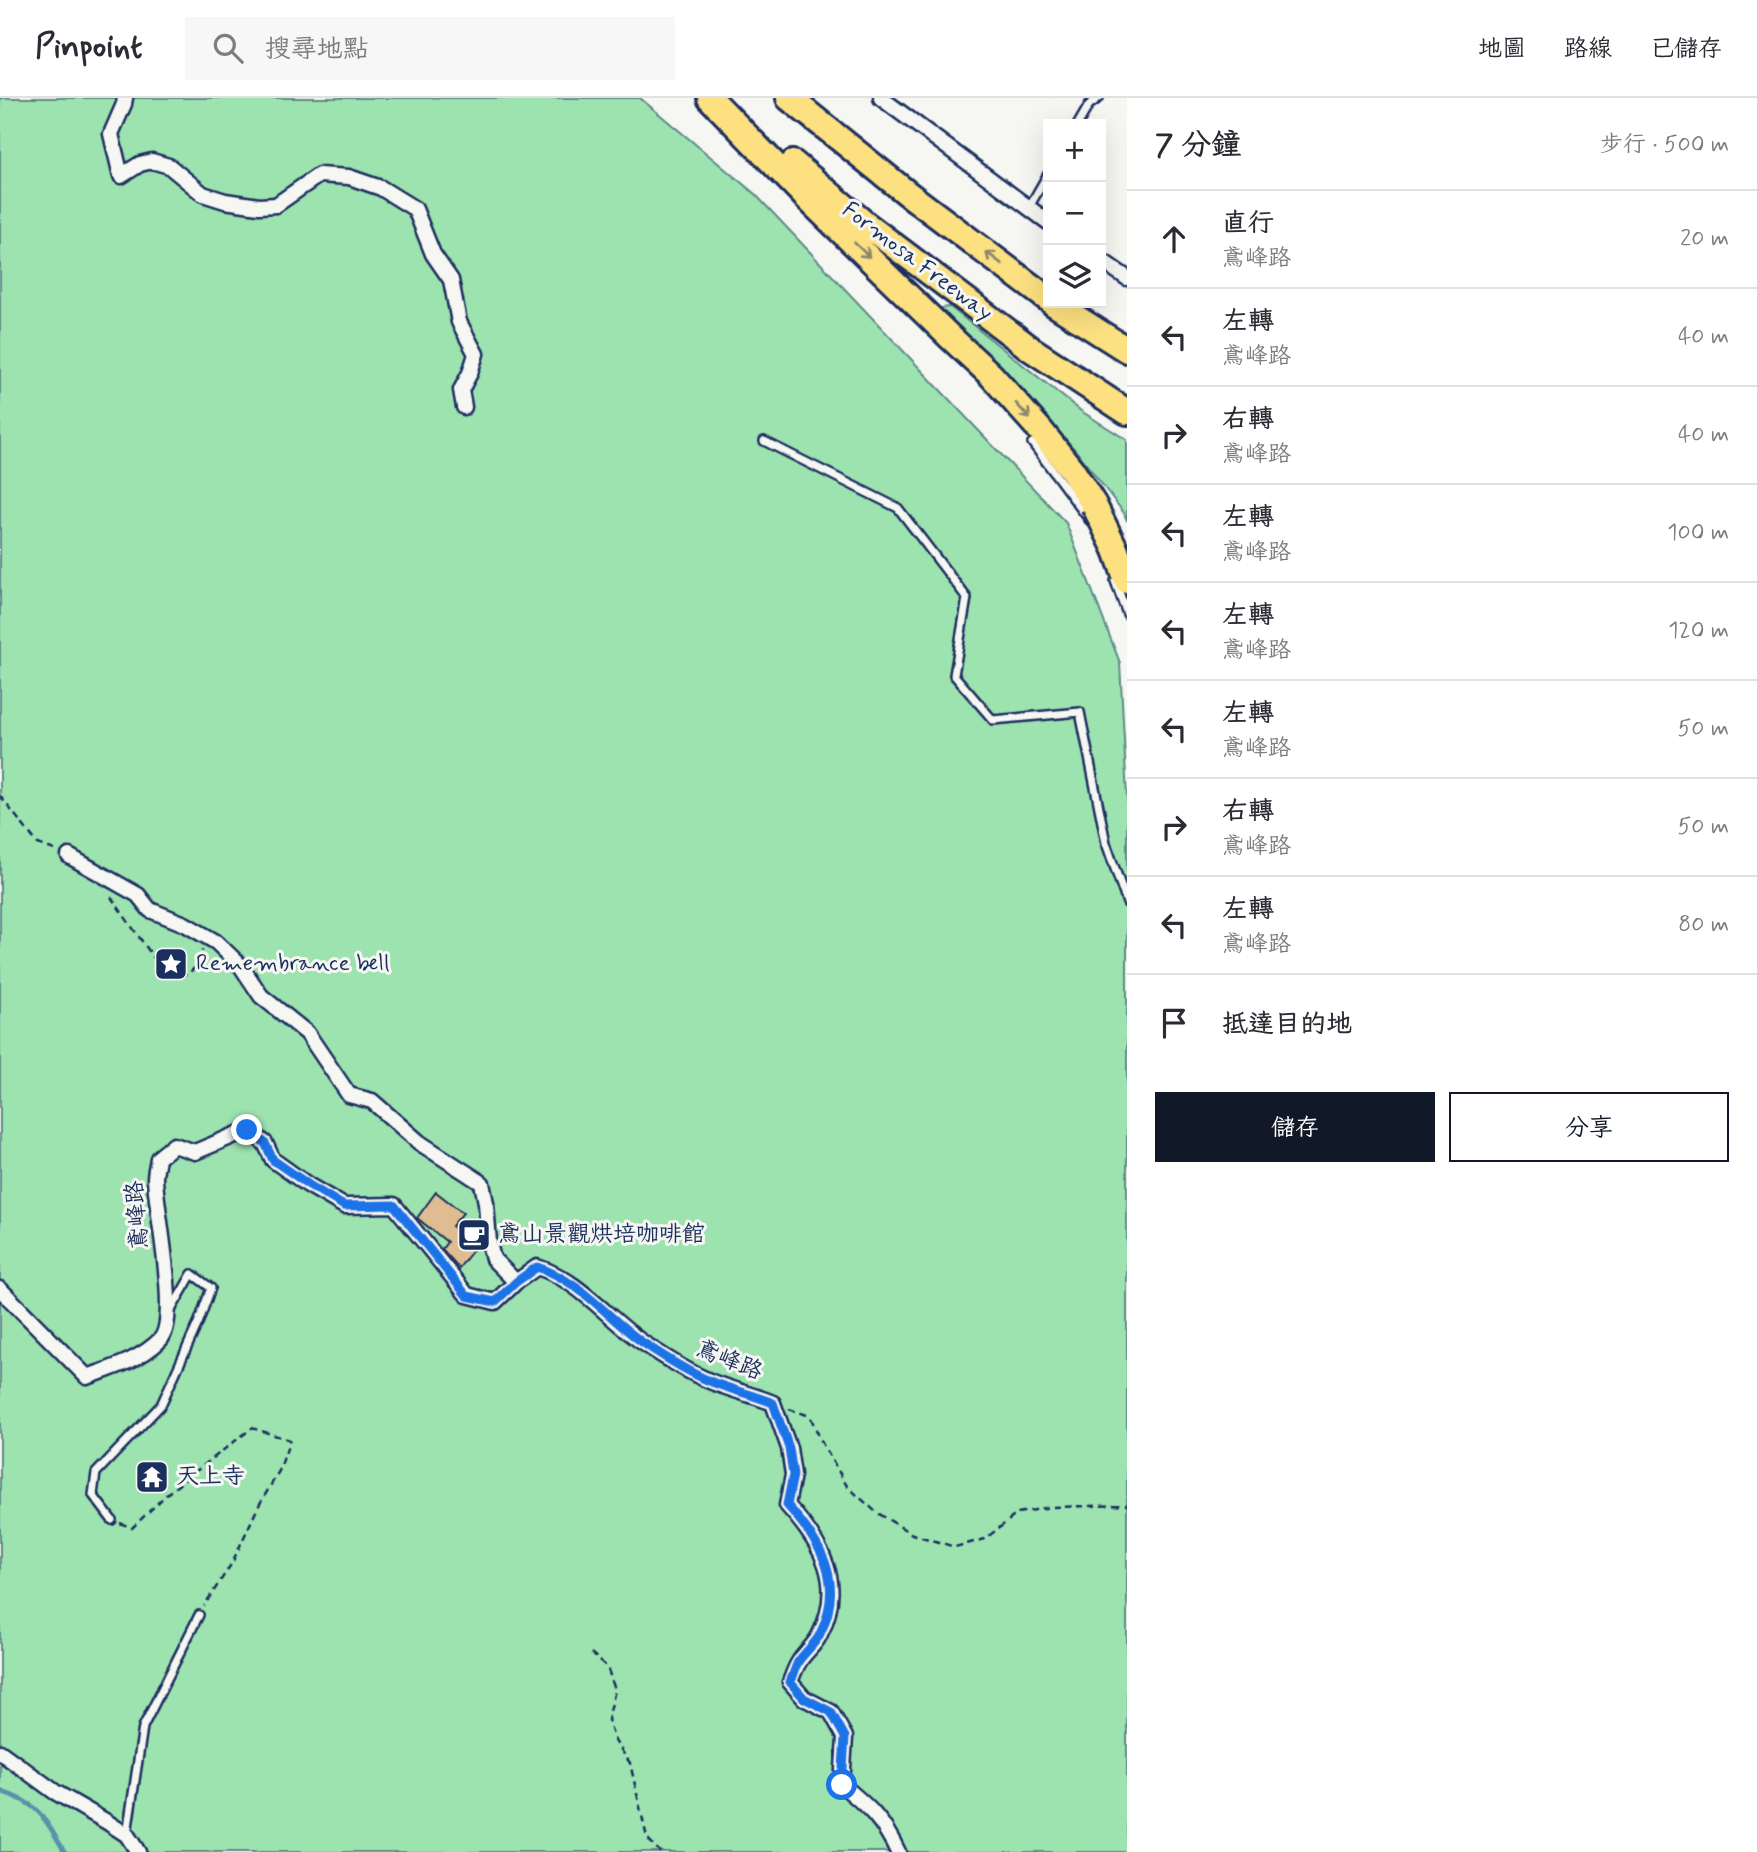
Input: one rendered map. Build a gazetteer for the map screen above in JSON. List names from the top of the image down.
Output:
{
  "streets": {
    "highway": ["Formosa Freeway"],
    "street": ["鳶峰路"]
  },
  "places": {
    "place": ["Remembrance bell"],
    "cafe": ["鳶山景觀烘培咖啡館"],
    "temple": ["天上寺"]
  },
  "page": {
    "header": "Pinpoint",
    "search": "搜尋地點",
    "nav": ["地圖", "路線", "已儲存"],
    "heading": ["7 分鐘", "步行 · 500 m"],
    "map_buttons": ["+", "−"],
    "list": [
      ["直行", "鳶峰路", "20 m"],
      ["左轉", "鳶峰路", "40 m"],
      ["右轉", "鳶峰路", "40 m"],
      ["左轉", "鳶峰路", "100 m"],
      ["左轉", "鳶峰路", "120 m"],
      ["左轉", "鳶峰路", "50 m"],
      ["右轉", "鳶峰路", "50 m"],
      ["左轉", "鳶峰路", "80 m"],
      "抵達目的地"
    ],
    "buttons": ["儲存", "分享"]
  }
}
